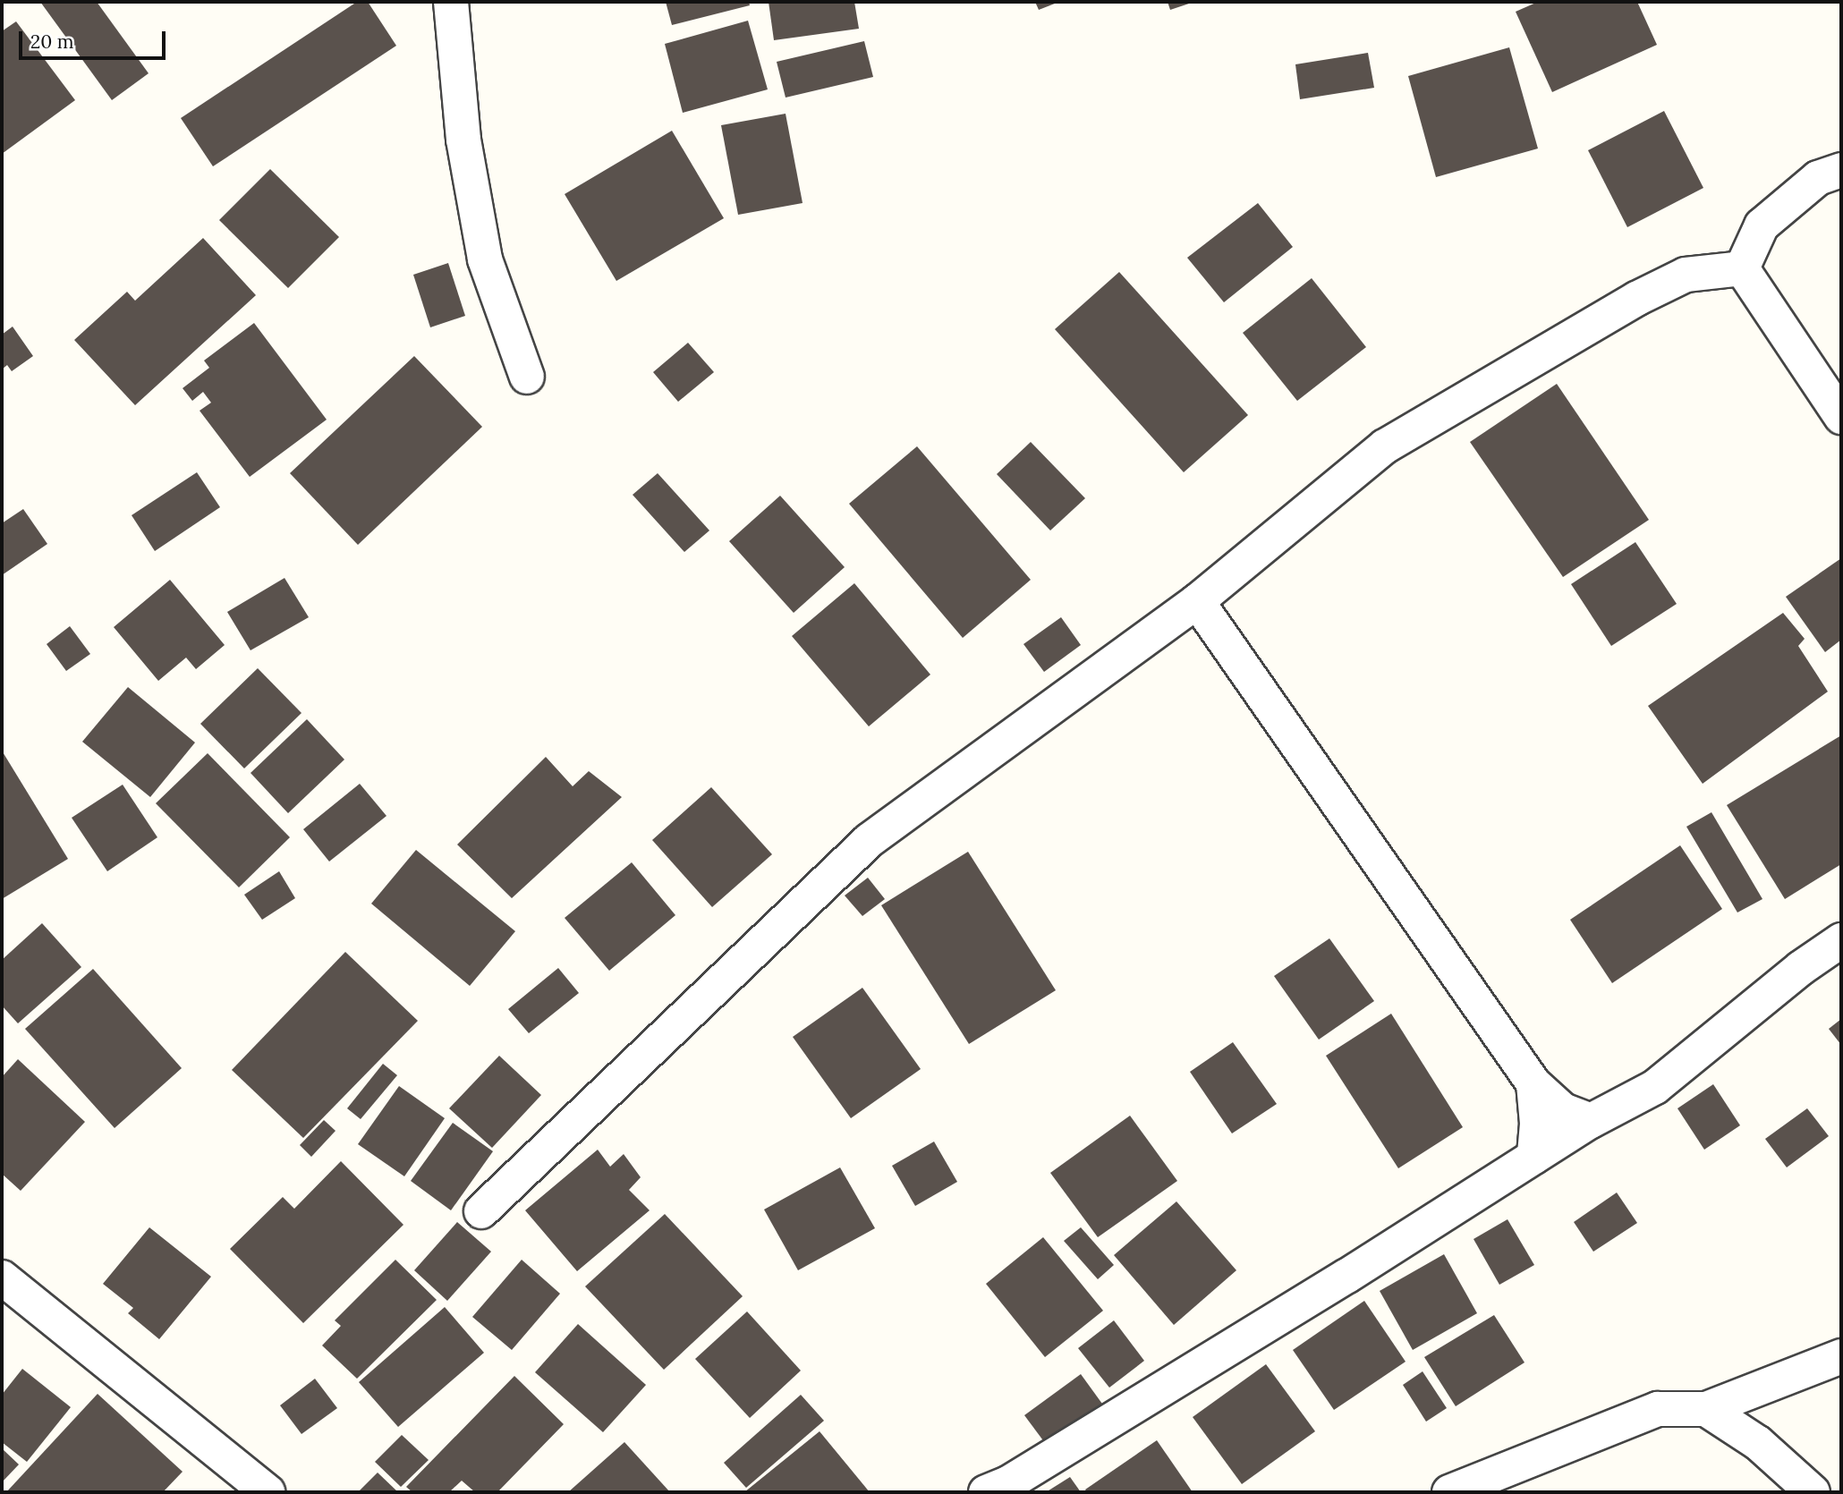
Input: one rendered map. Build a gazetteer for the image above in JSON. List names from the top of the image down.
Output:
{
  "scale_bar": "20 m"
}
